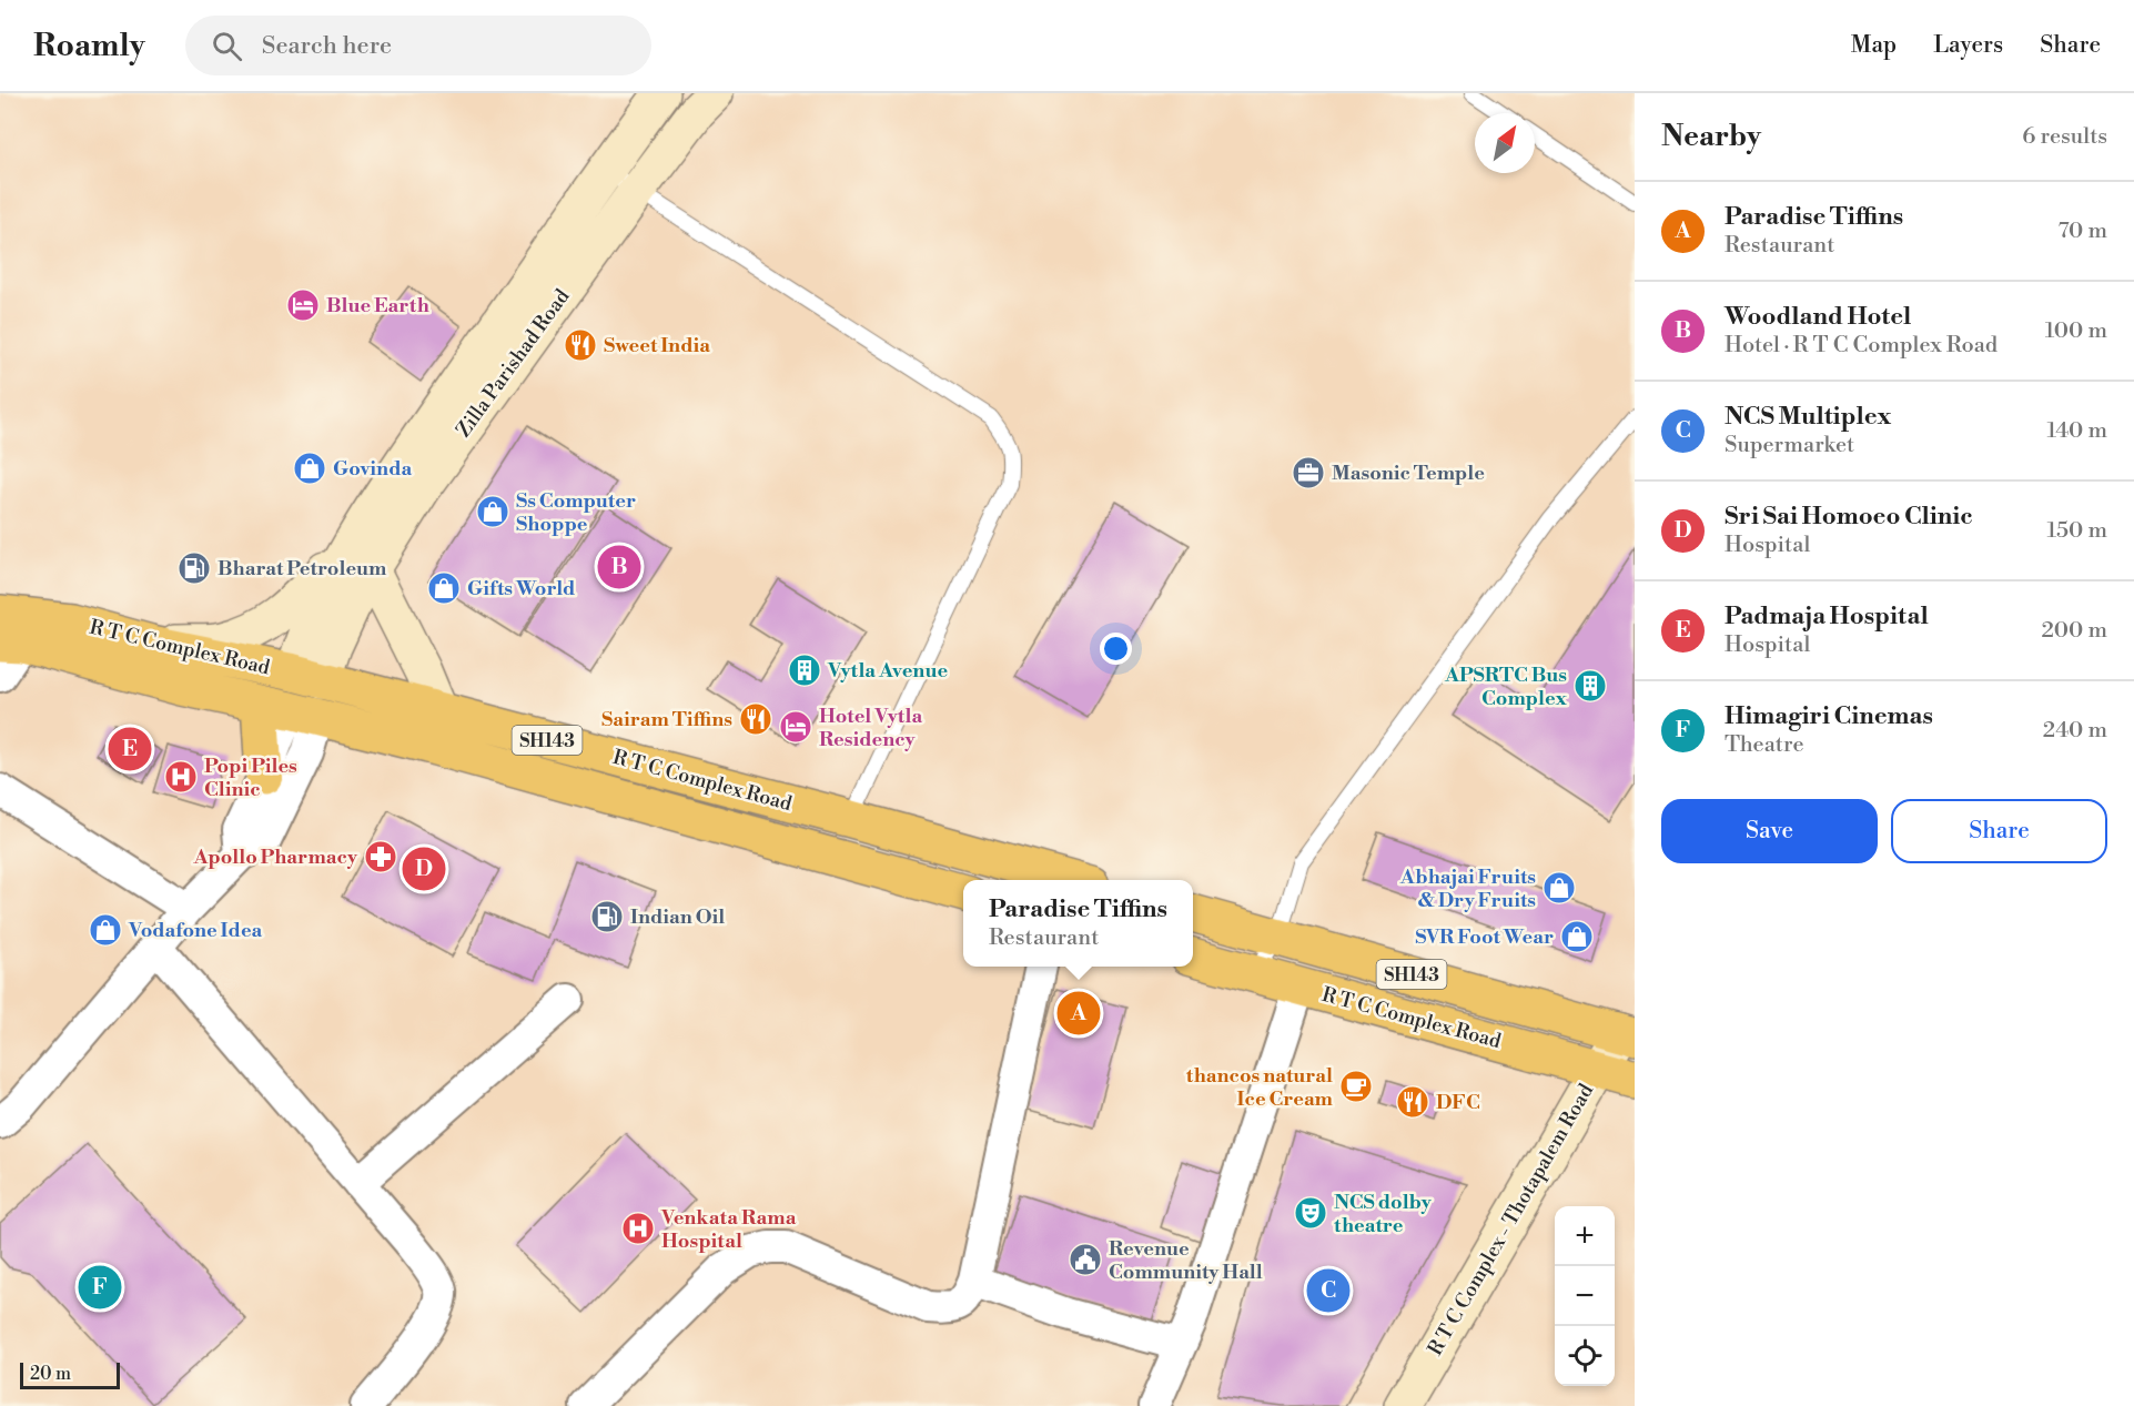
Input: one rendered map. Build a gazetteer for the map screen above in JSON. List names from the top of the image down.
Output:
{
  "streets": {
    "main road": [
      "Zilla Parishad Road",
      "R T C Complex Road",
      "SH143",
      "R T C Complex - Thotapalem Road"
    ]
  },
  "crossings": [
    ["R T C Complex Road", "SH143"],
    ["R T C Complex Road", "R T C Complex - Thotapalem Road"]
  ],
  "places": {
    "hotel": ["Blue Earth", "Hotel Vytla Residency"],
    "restaurant": ["Sweet India", "Sairam Tiffins", "DFC"],
    "shop": [
      "Govinda",
      "Ss Computer Shoppe",
      "Gifts World",
      "Abhajai Fruits & Dry Fruits",
      "Vodafone Idea",
      "SVR Foot Wear"
    ],
    "office": ["Masonic Temple"],
    "fuel station": ["Bharat Petroleum", "Indian Oil"],
    "building": ["Vytla Avenue", "APSRTC Bus Complex"],
    "hospital": ["Popi Piles Clinic", "Venkata Rama Hospital"],
    "pharmacy": ["Apollo Pharmacy"],
    "cafe": ["thancos natural Ice Cream"],
    "theatre": ["NCS dolby theatre"],
    "public building": ["Revenue Community Hall"]
  },
  "scale_bar": "20 m",
  "north": "top right",
  "page": {
    "header": "Roamly",
    "search": "Search here",
    "nav": ["Map", "Layers", "Share"],
    "heading": ["Nearby", "6 results"],
    "list": [
      {
        "mark": "A",
        "name": "Paradise Tiffins",
        "note": "Restaurant",
        "value": "70 m"
      },
      {
        "mark": "B",
        "name": "Woodland Hotel",
        "note": "Hotel · R T C Complex Road",
        "value": "100 m"
      },
      {
        "mark": "C",
        "name": "NCS Multiplex",
        "note": "Supermarket",
        "value": "140 m"
      },
      {
        "mark": "D",
        "name": "Sri Sai Homoeo Clinic",
        "note": "Hospital",
        "value": "150 m"
      },
      {
        "mark": "E",
        "name": "Padmaja Hospital",
        "note": "Hospital",
        "value": "200 m"
      },
      {
        "mark": "F",
        "name": "Himagiri Cinemas",
        "note": "Theatre",
        "value": "240 m"
      }
    ],
    "pins": [
      "B",
      "E",
      "D",
      "A",
      "F",
      "C"
    ],
    "buttons": ["Save", "Share"],
    "popup": ["Paradise Tiffins", "Restaurant"],
    "map_buttons": ["+", "−"],
    "scale": "20 m"
  }
}
